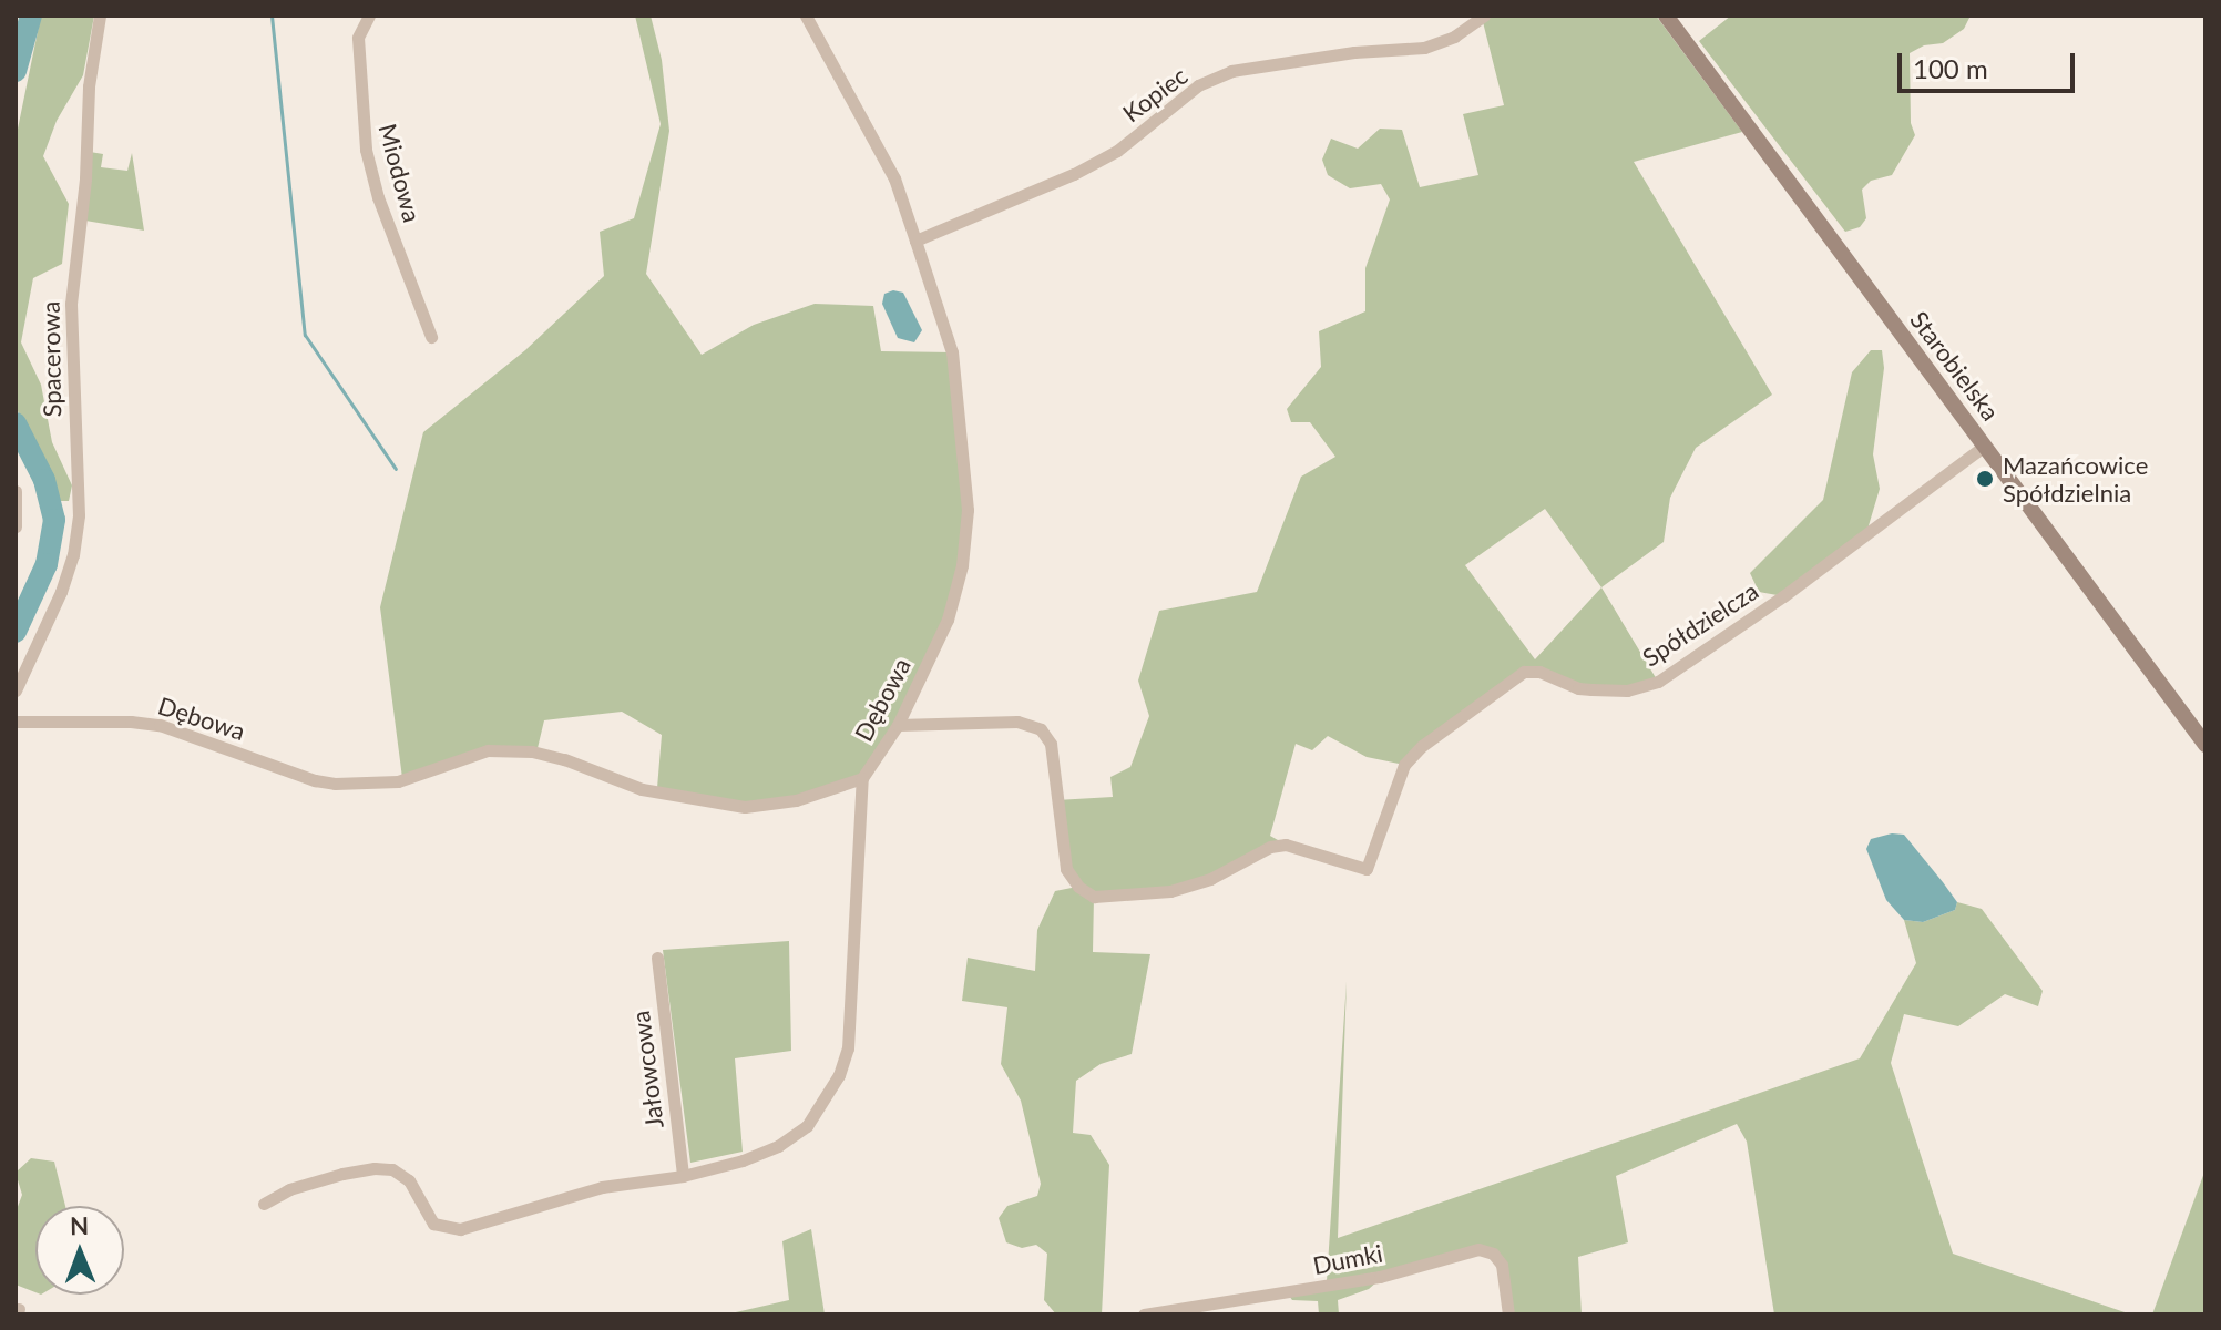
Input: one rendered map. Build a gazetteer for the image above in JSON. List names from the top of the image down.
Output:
{
  "streets": {
    "street": [
      "Kopiec",
      "Miodowa",
      "Spacerowa",
      "Starobielska",
      "Spółdzielcza",
      "Dębowa",
      "Jałowcowa",
      "Dumki"
    ]
  },
  "crossings": [
    ["Kopiec", "Dębowa"],
    ["Starobielska", "Spółdzielcza"],
    ["Spółdzielcza", "Dębowa"]
  ],
  "places": ["Mazańcowice Spółdzielnia"],
  "scale_bar": "100 m",
  "north": "top"
}
